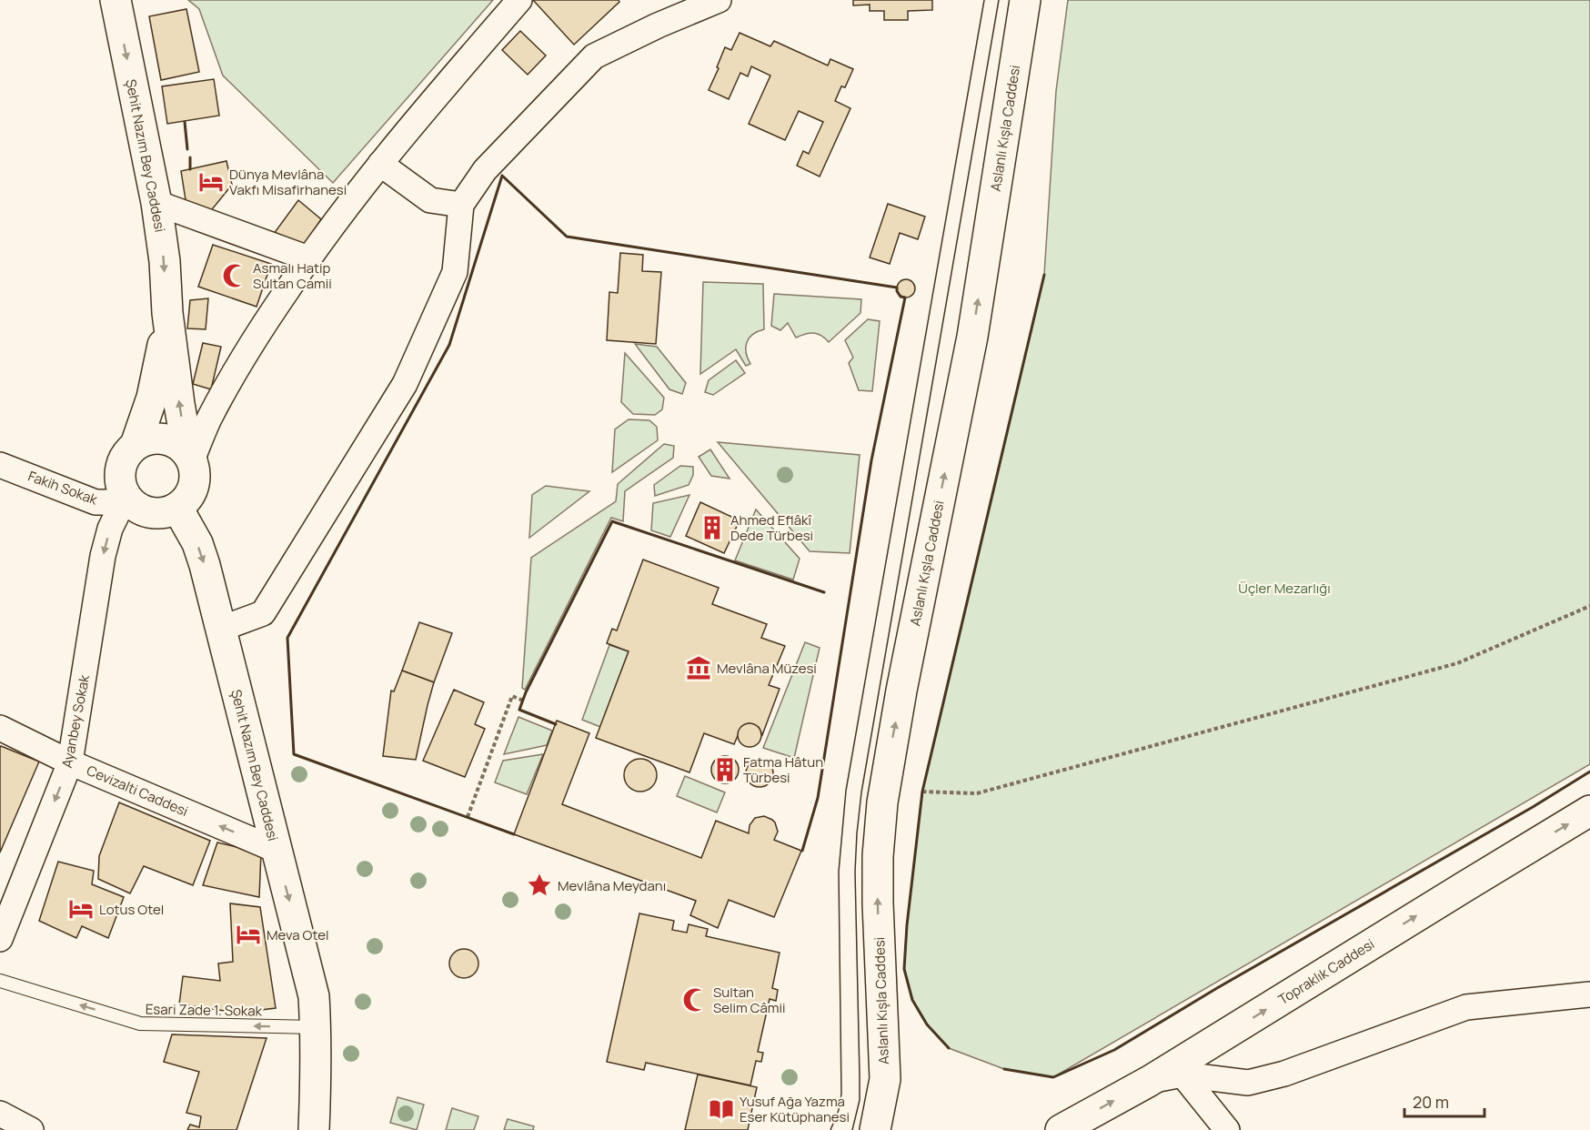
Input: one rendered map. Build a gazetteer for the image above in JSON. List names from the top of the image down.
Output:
{
  "streets": {
    "main road": ["Aslanlı Kışla Caddesi", "Şehit Nazım Bey Caddesi", "Topraklık Caddesi"],
    "street": ["Fakih Sokak", "Ayanbey Sokak", "Cevizalti Caddesi"],
    "lane": ["Esari Zade 1. Sokak"]
  },
  "crossings": [
    ["Şehit Nazım Bey Caddesi", "Fakih Sokak"],
    ["Şehit Nazım Bey Caddesi", "Ayanbey Sokak"],
    ["Şehit Nazım Bey Caddesi", "Cevizalti Caddesi"],
    ["Şehit Nazım Bey Caddesi", "Esari Zade 1. Sokak"],
    ["Fakih Sokak", "Ayanbey Sokak"],
    ["Ayanbey Sokak", "Cevizalti Caddesi"]
  ],
  "one_way": [
    "Aslanlı Kışla Caddesi",
    "Ayanbey Sokak",
    "Cevizalti Caddesi",
    "Topraklık Caddesi",
    "Esari Zade 1. Sokak"
  ],
  "parks": ["Üçler Mezarlığı"],
  "places": {
    "hotel": ["Dünya Mevlâna Vakfı Misafirhanesi", "Lotus Otel", "Meva Otel"],
    "mosque": ["Asmalı Hatip Sultan Camii", "Sultan Selim Câmii"],
    "building": ["Ahmed Eflâkî Dede Türbesi", "Fatma Hâtun Türbesi"],
    "museum": ["Mevlâna Müzesi"],
    "place": ["Mevlâna Meydanı"],
    "library": ["Yusuf Ağa Yazma Eser Kütüphanesi"]
  },
  "scale_bar": "20 m"
}
